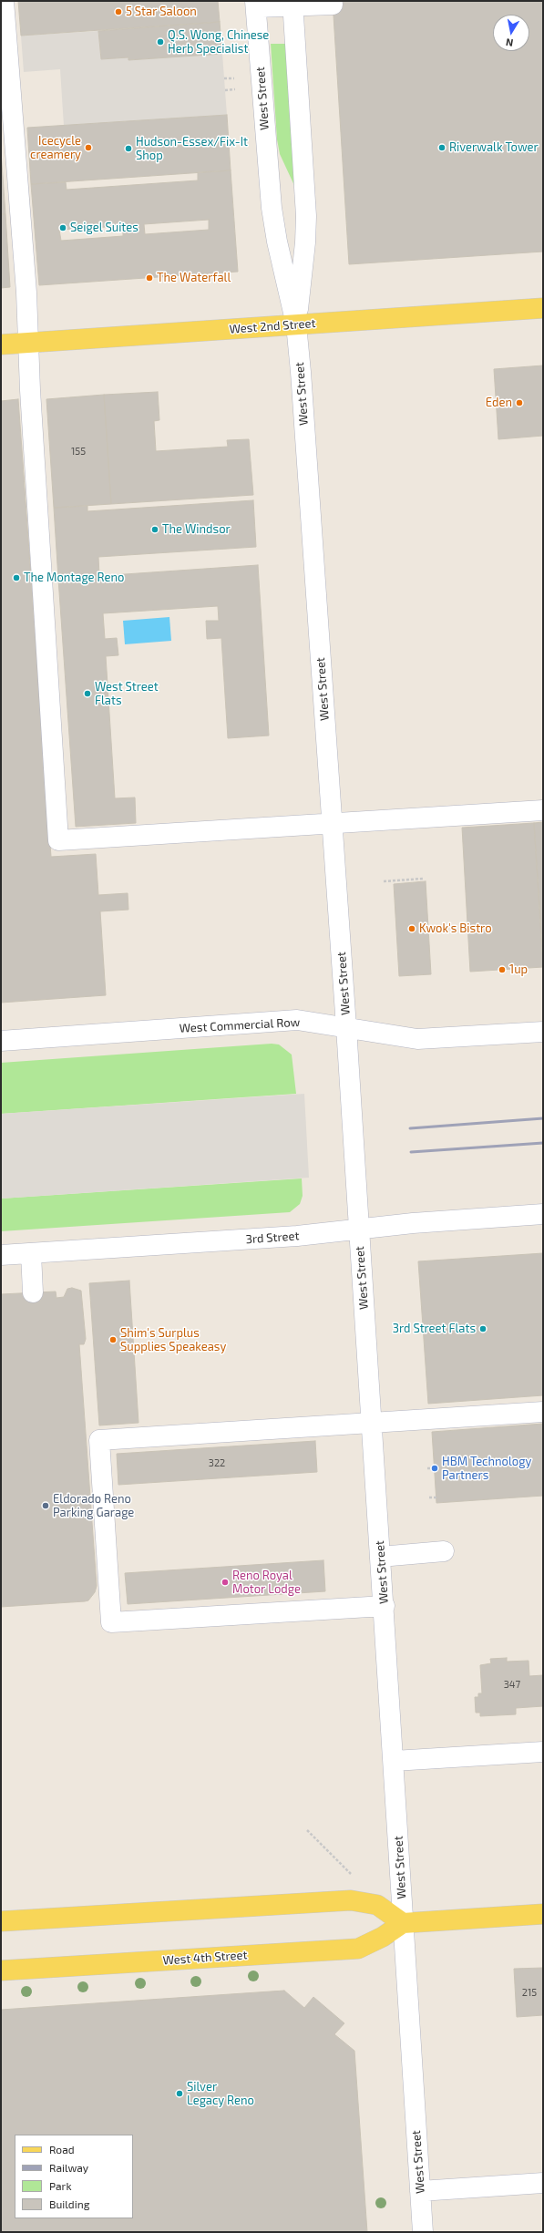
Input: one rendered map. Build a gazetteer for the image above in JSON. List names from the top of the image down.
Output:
{
  "streets": {
    "main road": ["West 2nd Street", "West 4th Street"],
    "street": ["West Street", "West Commercial Row", "3rd Street"]
  },
  "crossings": [
    ["West Street", "West 2nd Street"],
    ["West Street", "West Commercial Row"],
    ["West Street", "3rd Street"],
    ["West Street", "West 4th Street"]
  ],
  "places": [
    "5 Star Saloon",
    "Q.S. Wong, Chinese Herb Specialist",
    "Icecycle creamery",
    "Riverwalk Tower",
    "Hudson-Essex/Fix-It Shop",
    "Seigel Suites",
    "The Waterfall",
    "Eden",
    "The Windsor",
    "The Montage Reno",
    "West Street Flats",
    "Kwok's Bistro",
    "1up",
    "3rd Street Flats",
    "Shim's Surplus Supplies Speakeasy",
    "HBM Technology Partners",
    "Eldorado Reno Parking Garage",
    "Reno Royal Motor Lodge",
    "Silver Legacy Reno"
  ],
  "house_numbers": [
    "155",
    "322",
    "347",
    "215"
  ],
  "legend": [
    "Road",
    "Railway",
    "Park",
    "Building"
  ],
  "north": "bottom"
}
